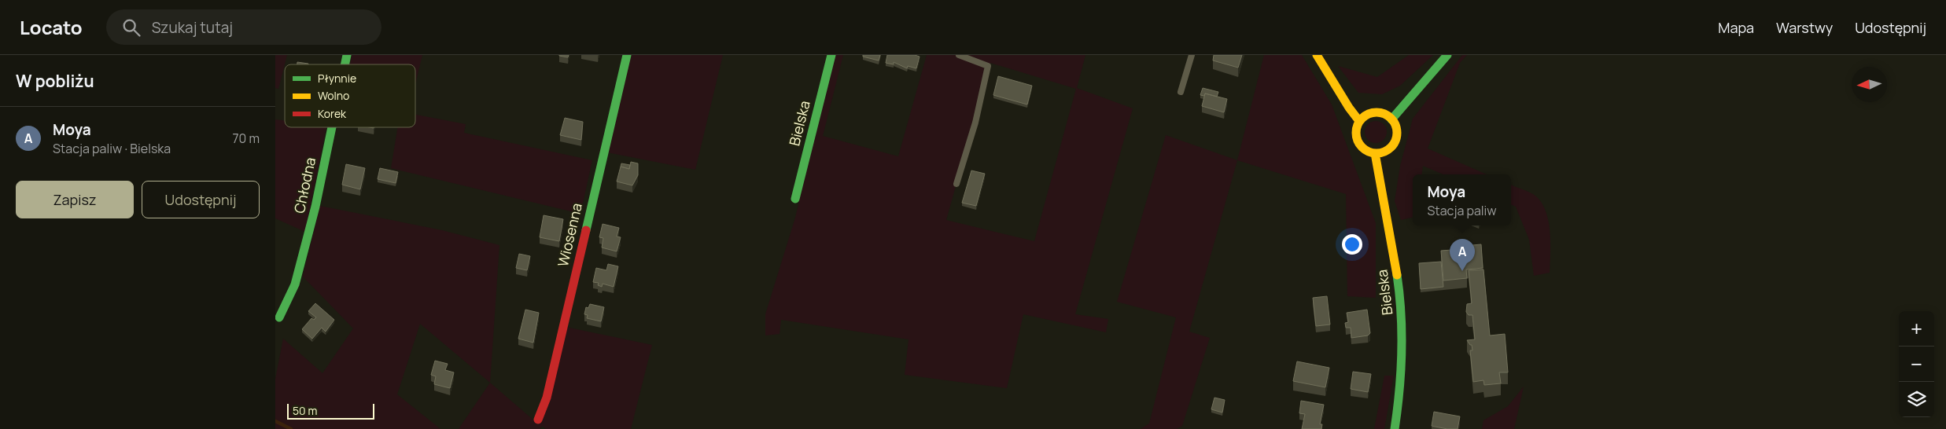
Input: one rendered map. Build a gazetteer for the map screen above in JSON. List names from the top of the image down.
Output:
{
  "streets": {
    "street": ["Bielska", "Chłodna", "Wiosenna"]
  },
  "legend": ["Płynnie", "Wolno", "Korek"],
  "scale_bar": "50 m",
  "north": "left",
  "page": {
    "header": "Locato",
    "search": "Szukaj tutaj",
    "nav": ["Mapa", "Warstwy", "Udostępnij"],
    "heading": "W pobliżu",
    "list": [
      {
        "mark": "A",
        "name": "Moya",
        "note": "Stacja paliw · Bielska",
        "value": "70 m"
      }
    ],
    "buttons": ["Zapisz", "Udostępnij"],
    "popup": ["Moya", "Stacja paliw"],
    "pins": "A",
    "map_buttons": ["+", "−"],
    "scale": "50 m"
  }
}
